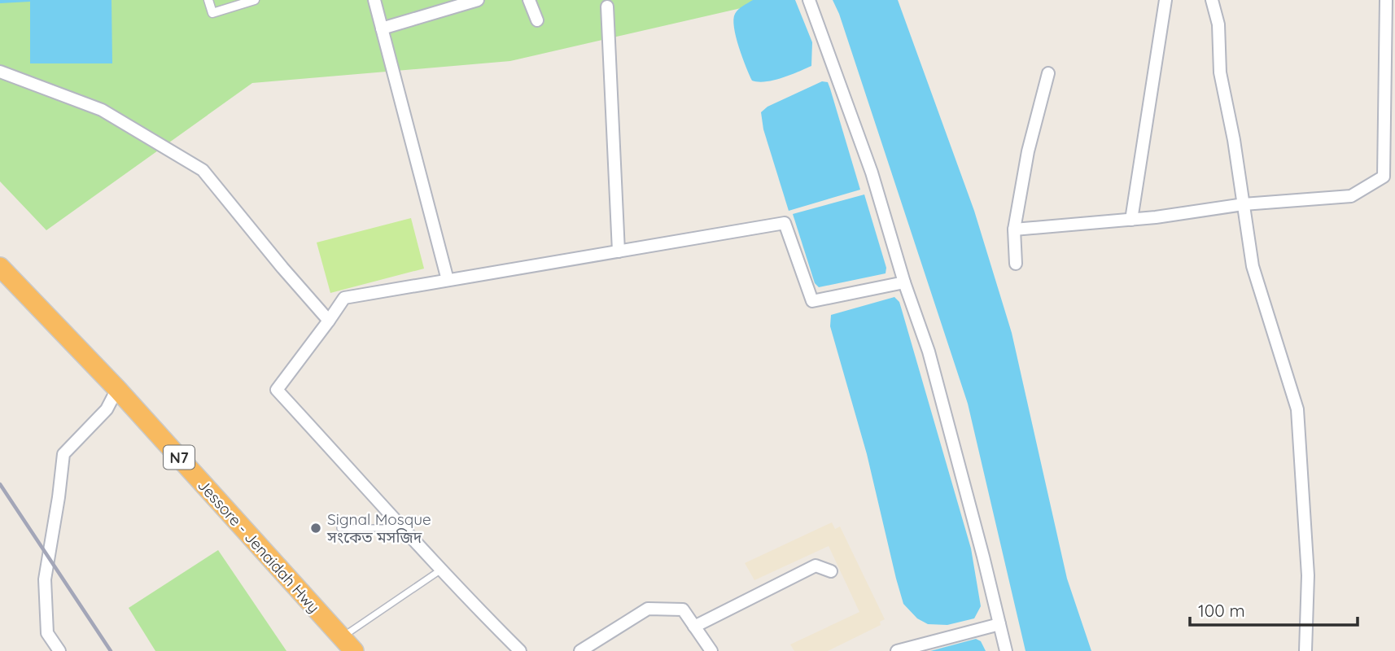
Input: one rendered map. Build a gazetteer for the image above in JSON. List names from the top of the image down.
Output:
{
  "streets": {
    "highway": ["N7", "Jessore - Jenaidah Hwy"]
  },
  "places": ["Signal Mosque সংকেত মসজিদ"],
  "scale_bar": "100 m"
}
